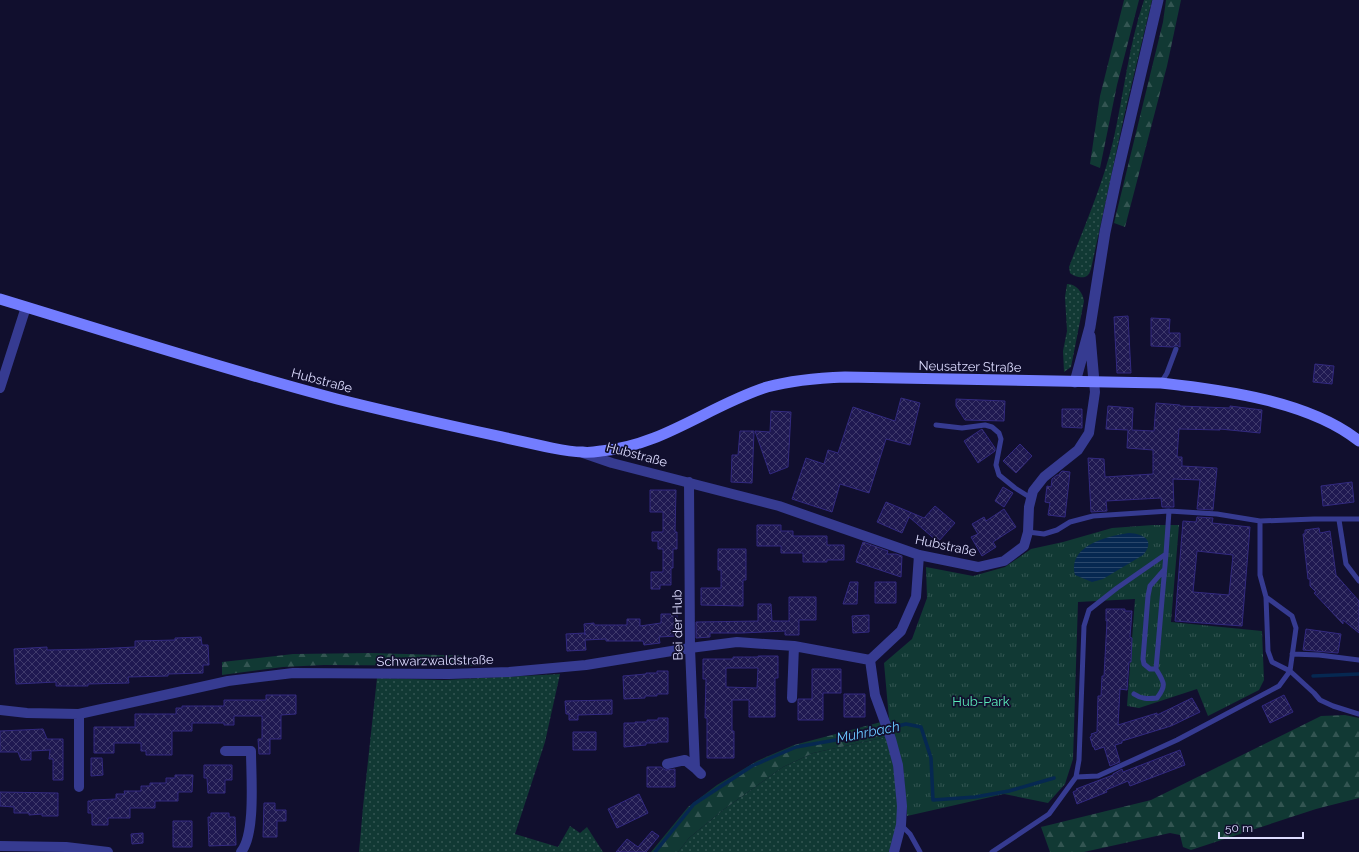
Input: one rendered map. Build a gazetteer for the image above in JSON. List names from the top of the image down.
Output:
{
  "streets": {
    "main road": ["Neusatzer Straße", "Hubstraße"],
    "street": ["Bei der Hub", "Schwarzwaldstraße"]
  },
  "crossings": [
    ["Neusatzer Straße", "Hubstraße"],
    ["Hubstraße", "Bei der Hub"],
    ["Bei der Hub", "Schwarzwaldstraße"]
  ],
  "water": ["Muhrbach"],
  "parks": ["Hub-Park"],
  "scale_bar": "50 m"
}
